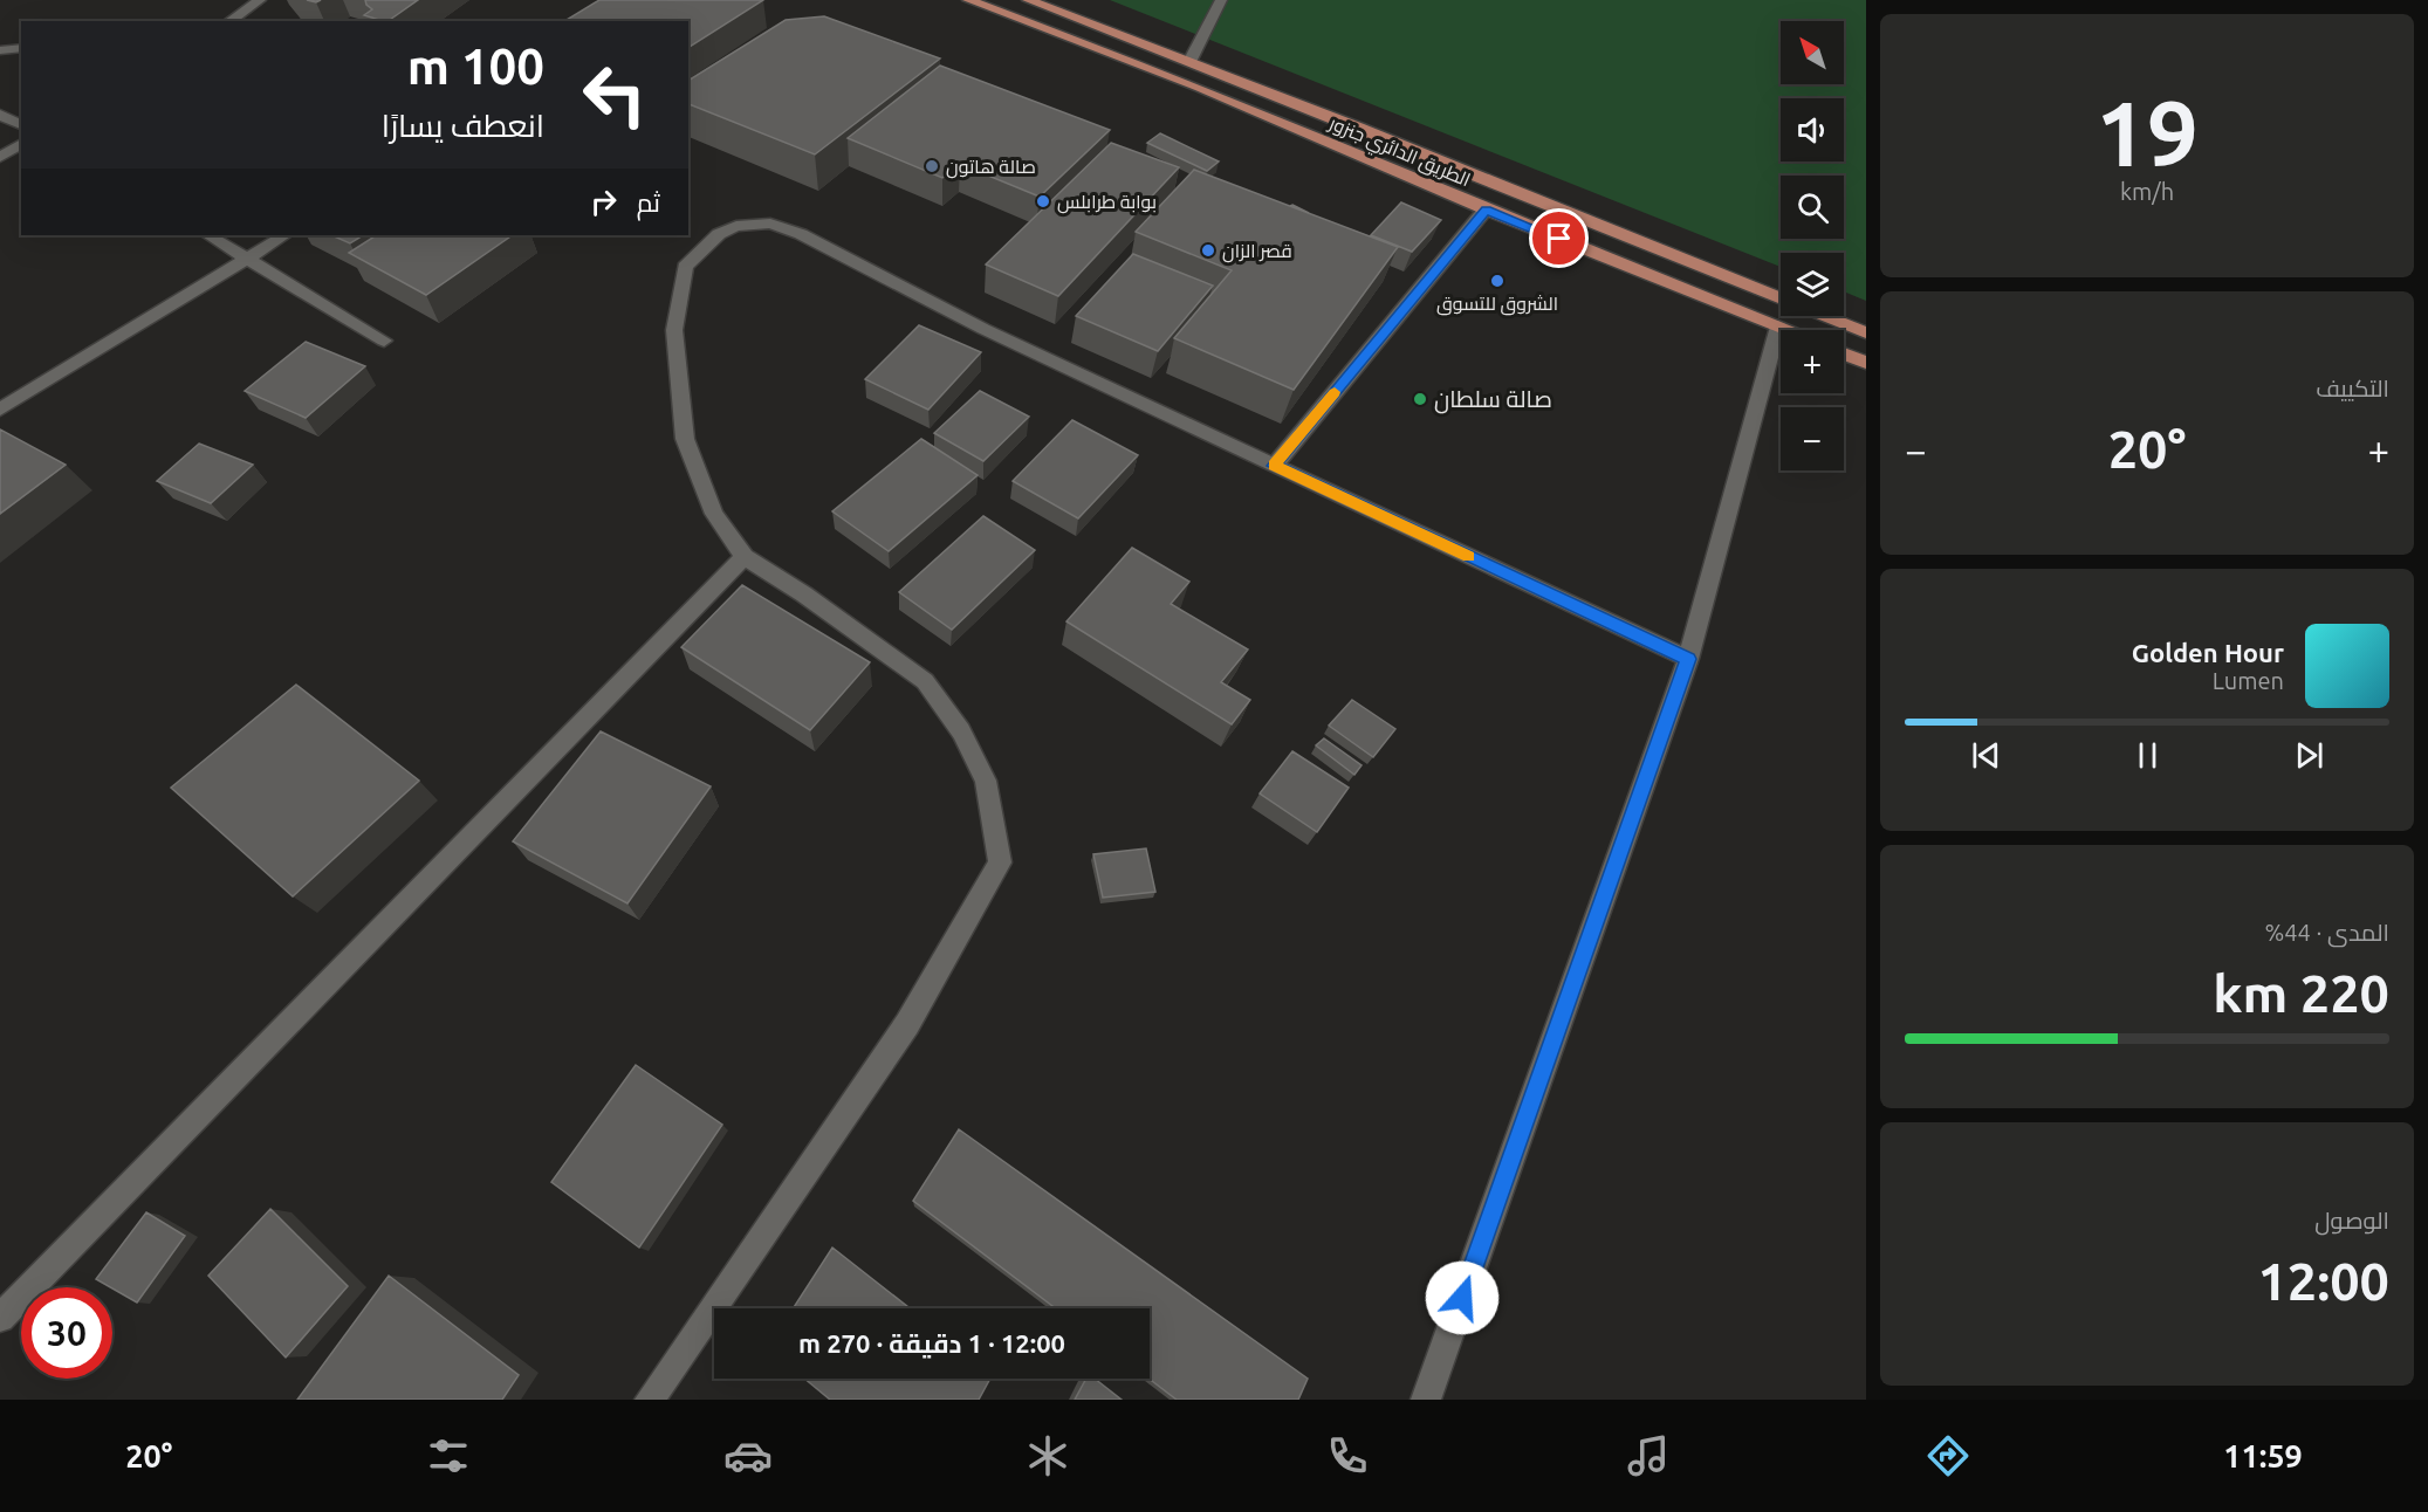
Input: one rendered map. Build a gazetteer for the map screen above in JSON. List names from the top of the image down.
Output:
{
  "streets": {
    "main road": ["الطريق الدائري جنزور"]
  },
  "places": [
    "صالة هاتون",
    "بوابة طرابلس",
    "قصر الزان",
    "الشروق للتسوق",
    "صالة سلطان"
  ],
  "north": "top left",
  "page": {
    "tile": [
      ["19", "km/h"],
      "التكييف",
      ["المدى · 44%", "220 km"],
      ["الوصول", "12:00"]
    ],
    "map_buttons": ["+", "−"],
    "turn": ["100 m", "انعطف يسارًا"],
    "then": "ثم",
    "heat": ["−", "20°", "+"],
    "song": ["Golden Hour", "Lumen"],
    "limit": "30",
    "trip": "12:00 · 1 دقيقة · 270 m",
    "tabs": ["11:59", "20°"]
  }
}
